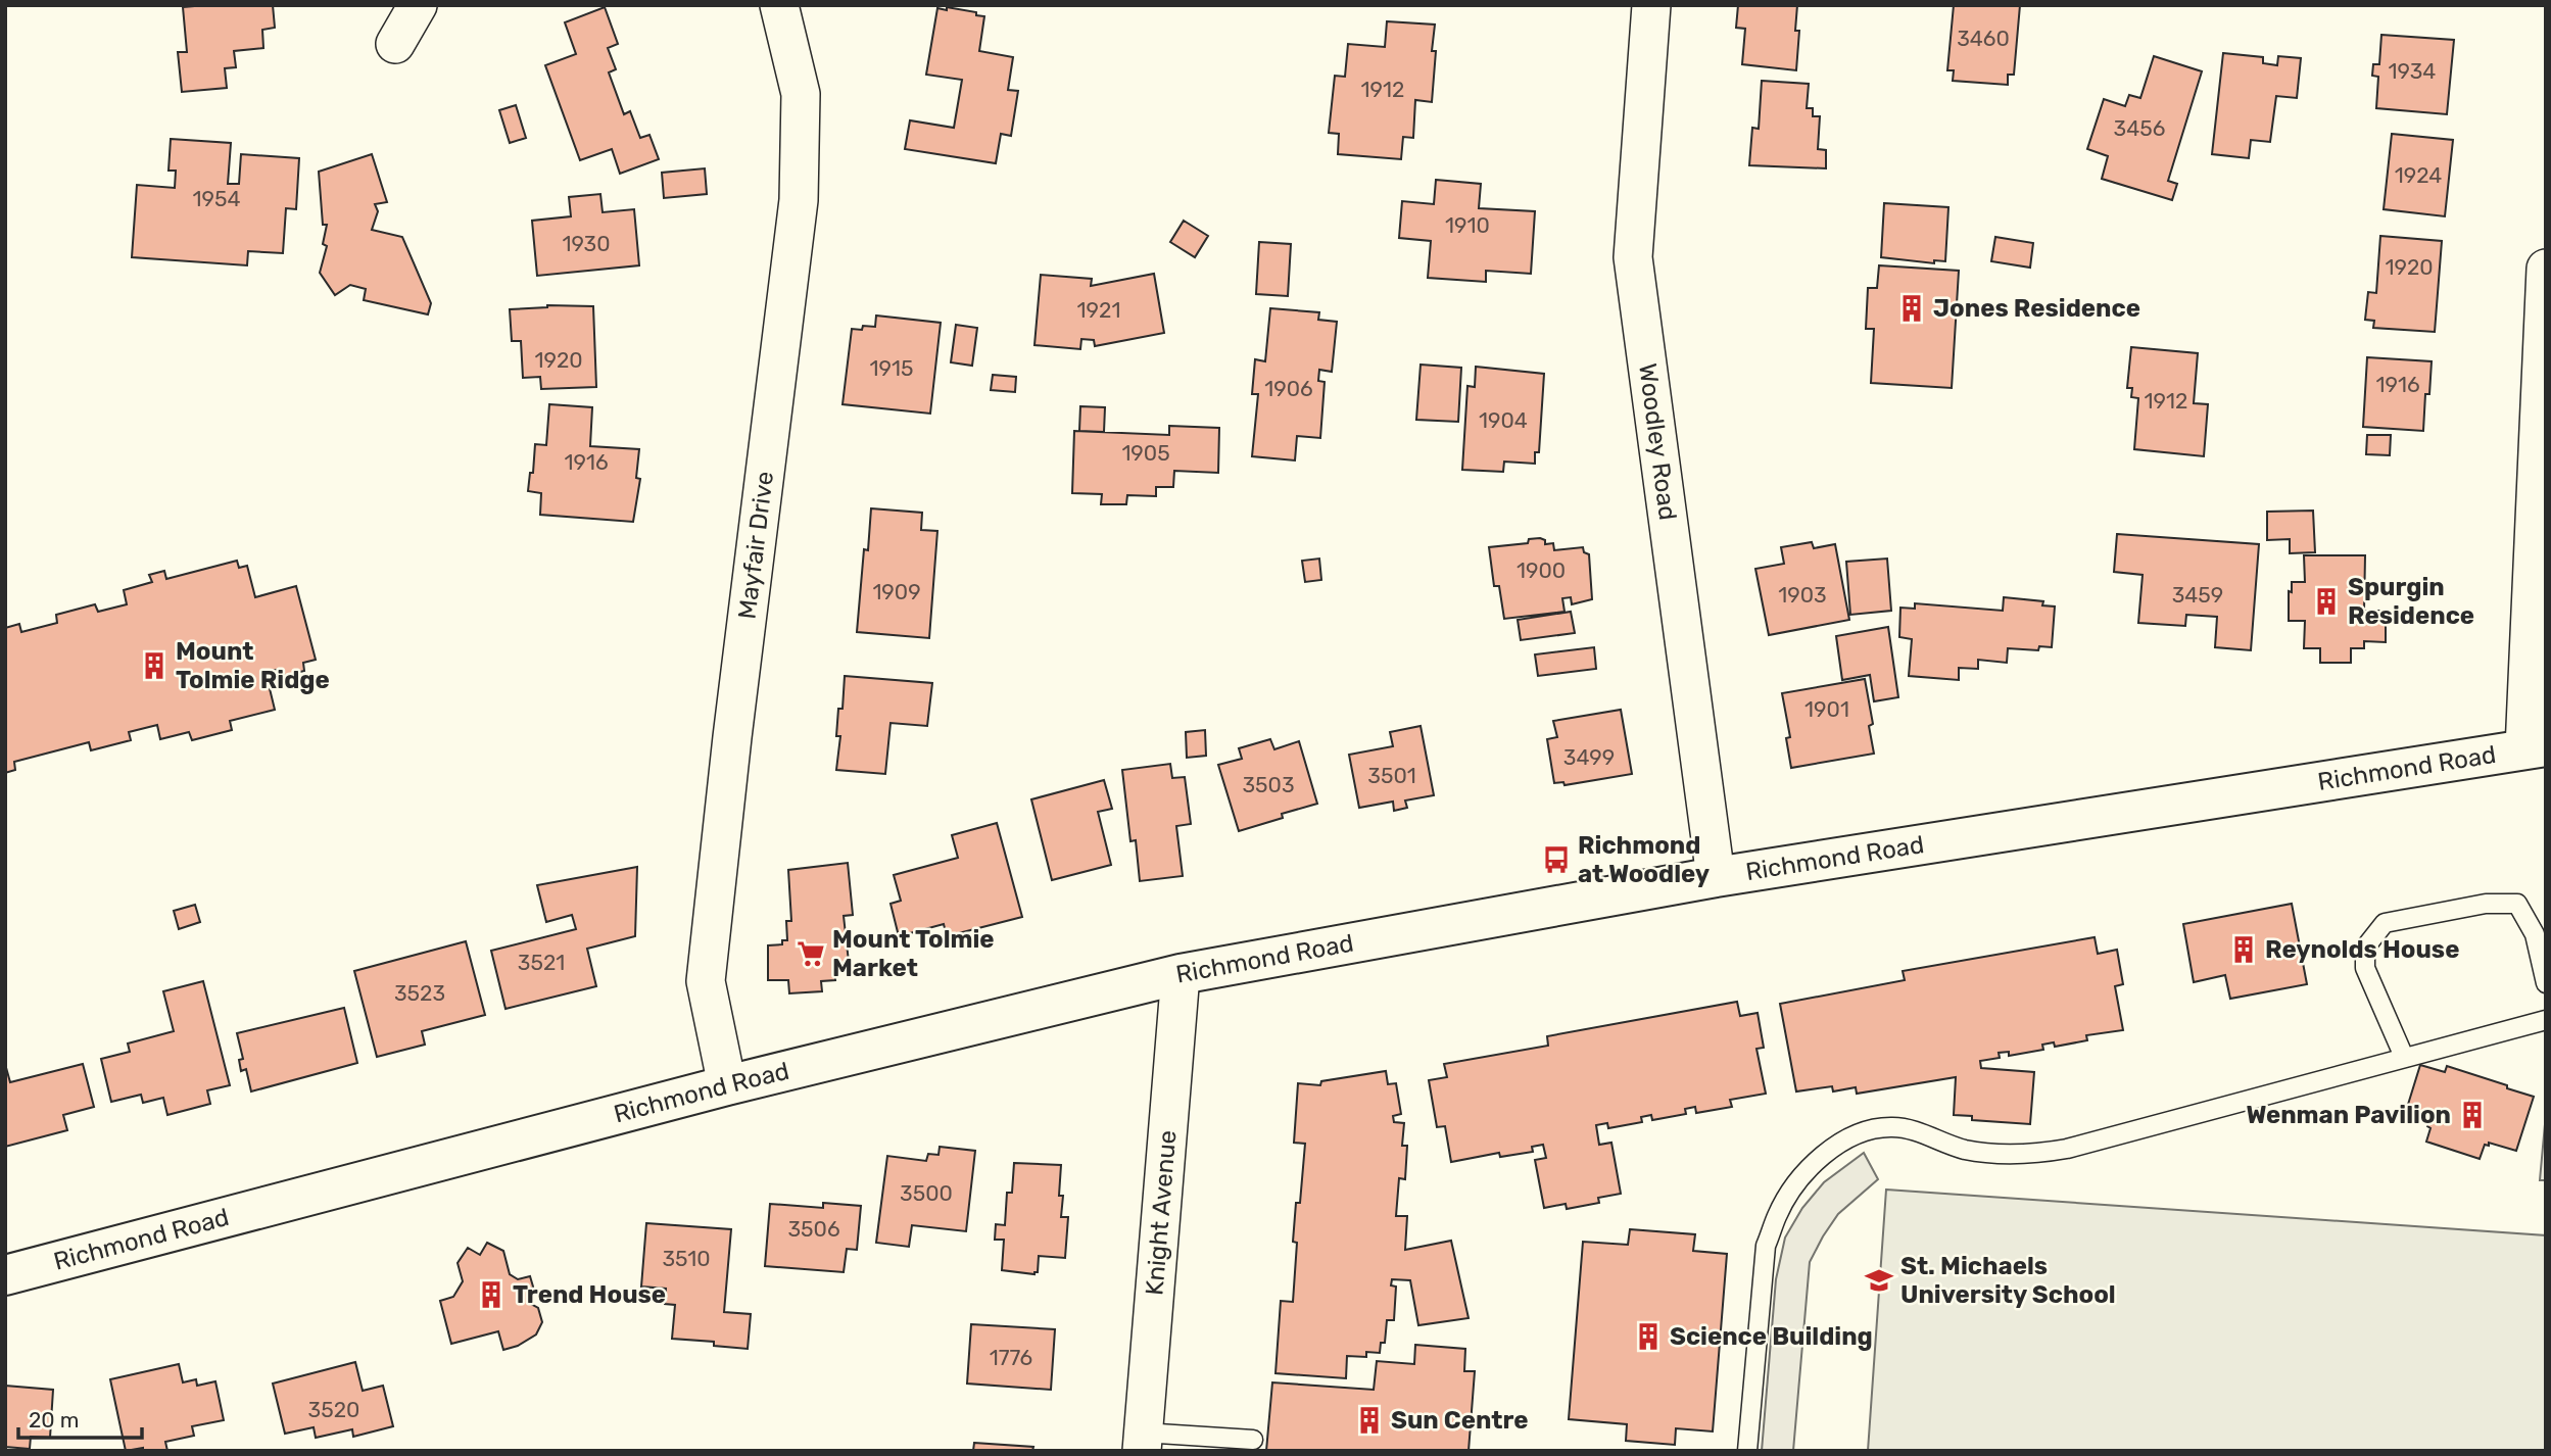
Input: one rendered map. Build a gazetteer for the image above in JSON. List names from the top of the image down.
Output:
{
  "streets": {
    "main road": ["Richmond Road"],
    "street": ["Woodley Road", "Mayfair Drive", "Knight Avenue"]
  },
  "crossings": [
    ["Woodley Road", "Richmond Road"],
    ["Mayfair Drive", "Richmond Road"],
    ["Richmond Road", "Knight Avenue"]
  ],
  "places": {
    "building": [
      "Jones Residence",
      "Spurgin Residence",
      "Mount Tolmie Ridge",
      "Reynolds House",
      "Wenman Pavilion",
      "Trend House",
      "Science Building",
      "Sun Centre"
    ],
    "bus stop": ["Richmond at Woodley"],
    "supermarket": ["Mount Tolmie Market"],
    "school or university": ["St. Michaels University School"]
  },
  "house_numbers": [
    "3460",
    "1934",
    "1912",
    "3456",
    "1924",
    "1954",
    "1910",
    "1930",
    "1920",
    "1921",
    "1920",
    "1915",
    "1916",
    "1906",
    "1912",
    "1904",
    "1905",
    "1916",
    "1900",
    "1909",
    "1903",
    "3459",
    "1901",
    "3499",
    "3501",
    "3503",
    "3521",
    "3523",
    "3500",
    "3506",
    "3510",
    "1776",
    "3520"
  ],
  "scale_bar": "20 m"
}
